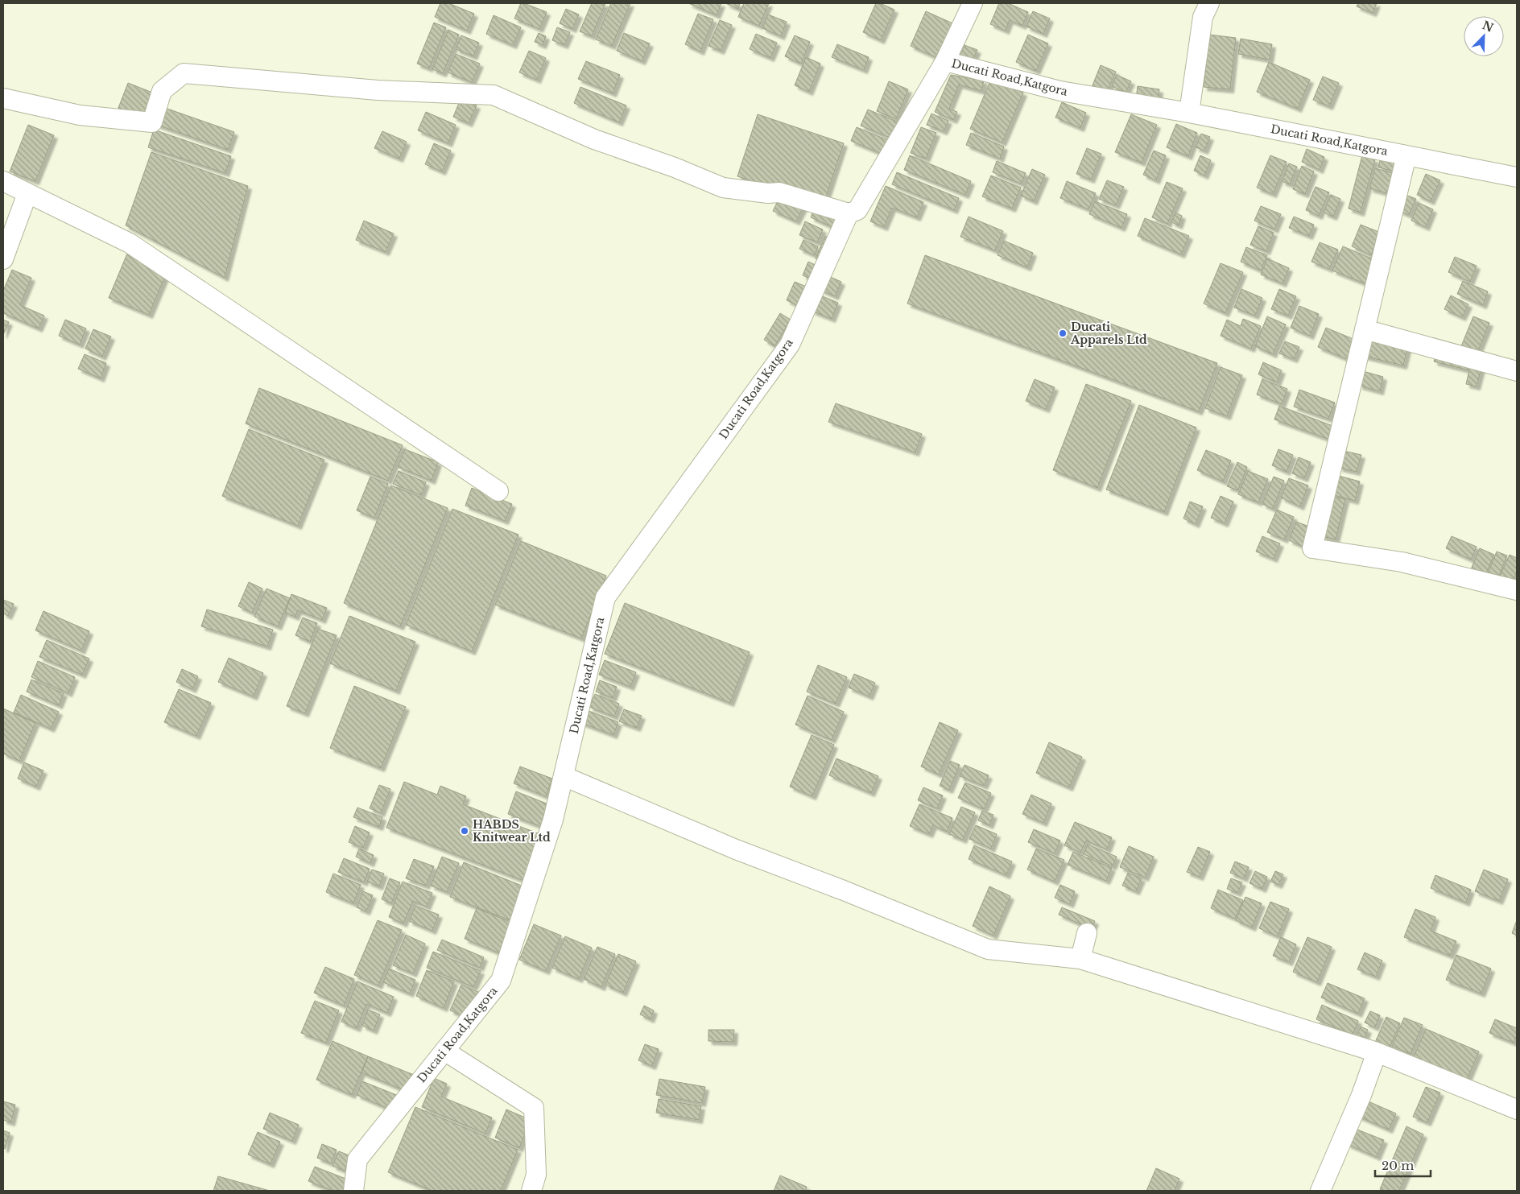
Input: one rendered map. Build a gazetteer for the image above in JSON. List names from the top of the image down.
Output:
{
  "streets": {
    "street": ["Ducati Road,Katgora"]
  },
  "places": ["Ducati Apparels Ltd", "HABDS Knitwear Ltd"],
  "scale_bar": "20 m",
  "north": "top right"
}
